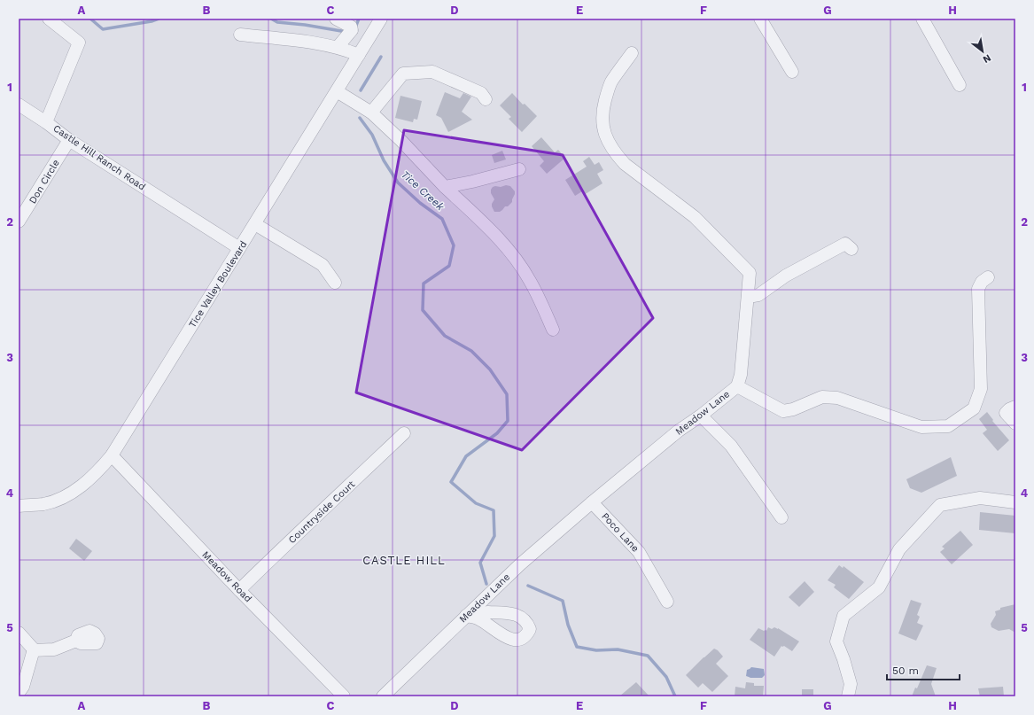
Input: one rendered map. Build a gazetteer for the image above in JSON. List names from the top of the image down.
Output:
{
  "streets": {
    "street": [
      "Castle Hill Ranch Road",
      "Don Circle",
      "Tice Valley Boulevard",
      "Meadow Lane",
      "Countryside Court",
      "Poco Lane",
      "Meadow Road"
    ]
  },
  "crossings": [
    ["Castle Hill Ranch Road", "Don Circle"],
    ["Castle Hill Ranch Road", "Tice Valley Boulevard"],
    ["Tice Valley Boulevard", "Meadow Road"],
    ["Meadow Lane", "Poco Lane"],
    ["Countryside Court", "Meadow Road"]
  ],
  "districts": ["CASTLE HILL"],
  "water": ["Tice Creek"],
  "scale_bar": "50 m",
  "north": "bottom right",
  "grid": {
    "columns": [
      "A",
      "B",
      "C",
      "D",
      "E",
      "F",
      "G",
      "H"
    ],
    "rows": [
      "1",
      "2",
      "3",
      "4",
      "5"
    ]
  }
}
